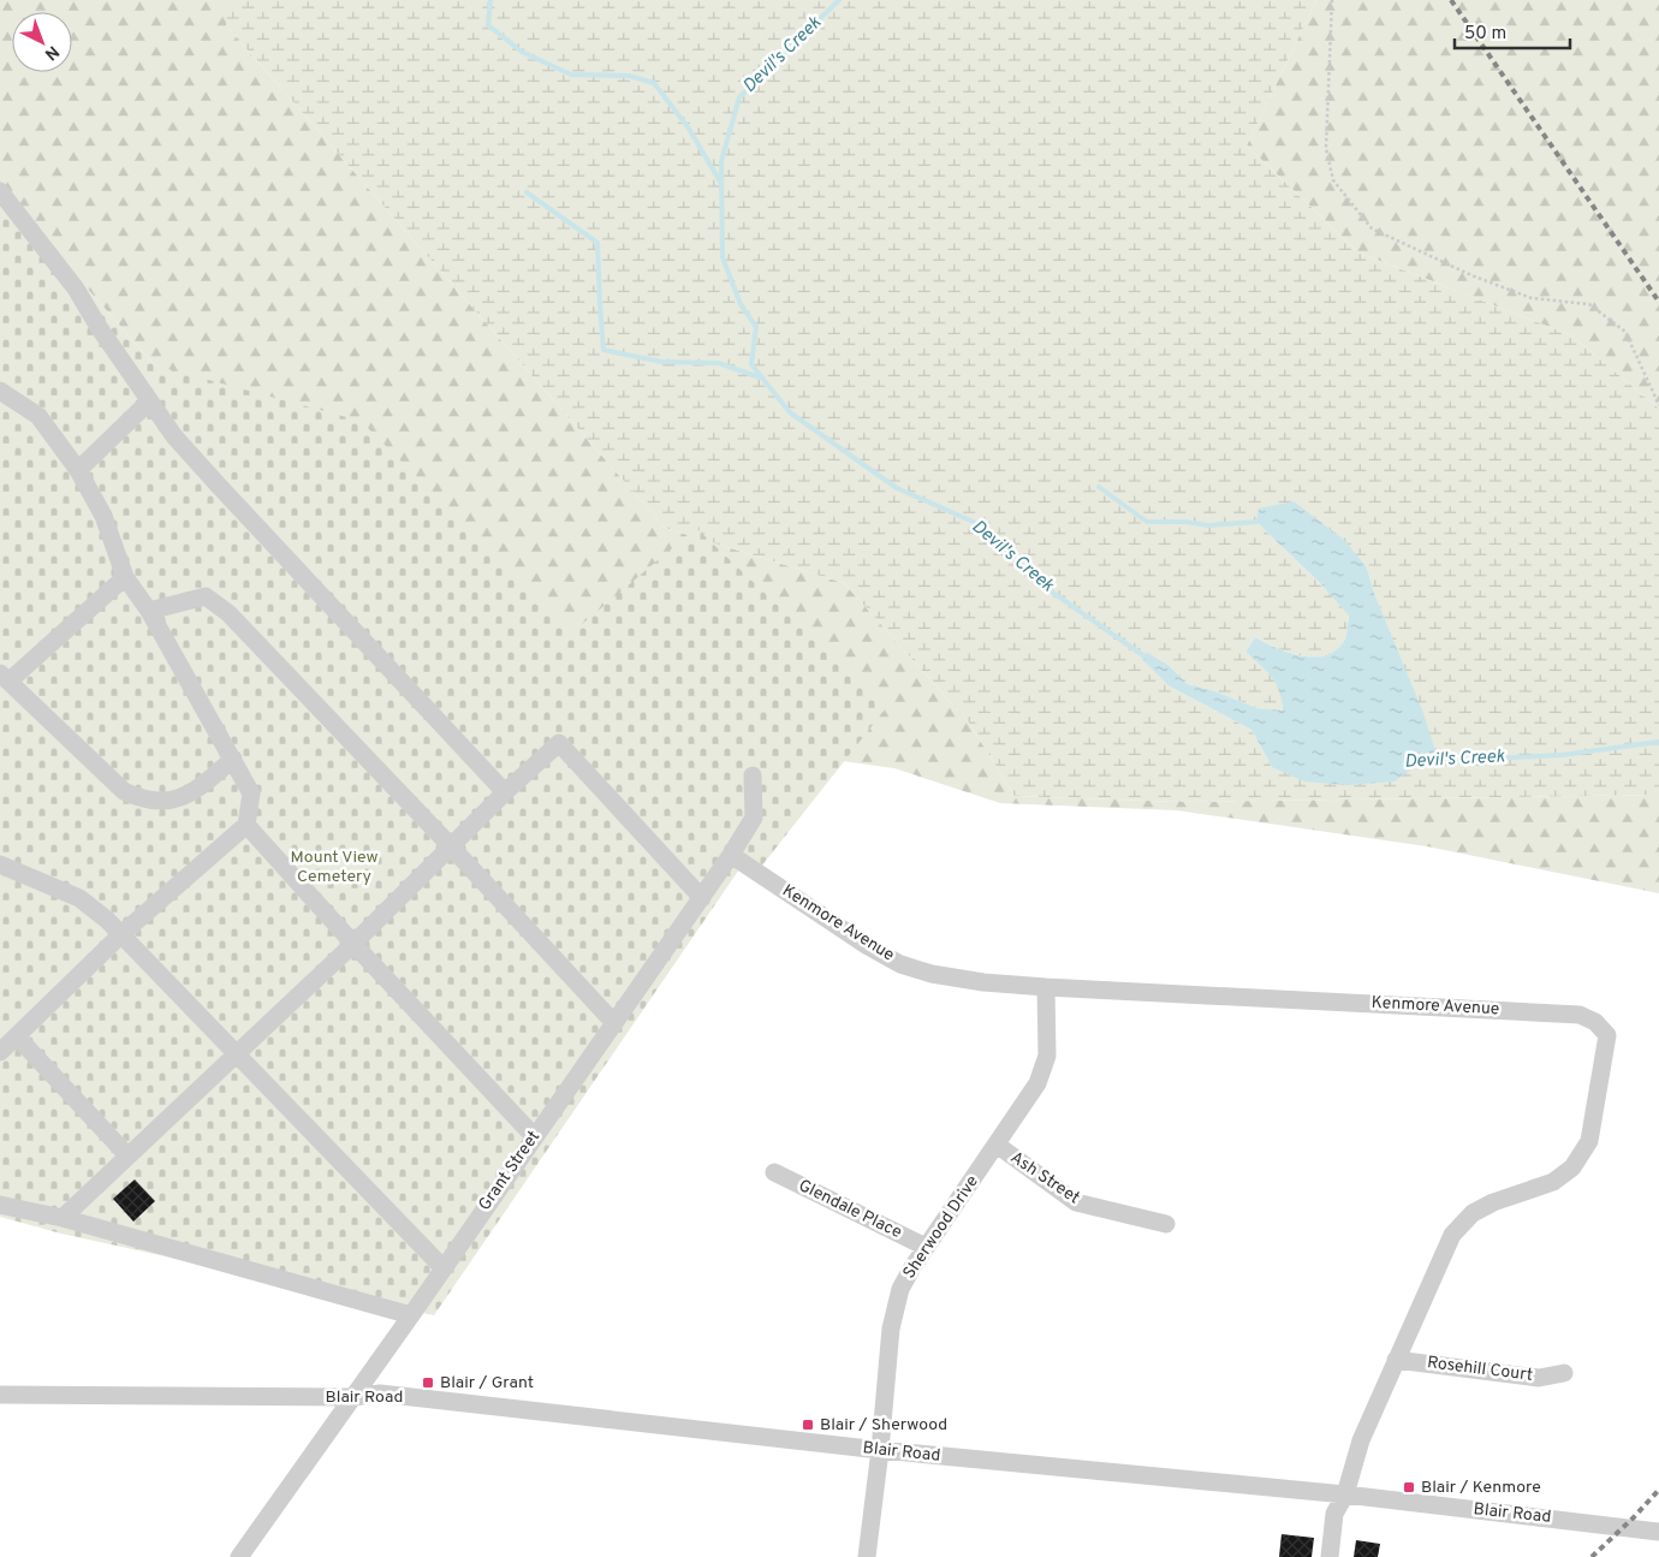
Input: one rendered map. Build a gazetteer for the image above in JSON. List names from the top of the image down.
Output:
{
  "streets": {
    "street": [
      "Kenmore Avenue",
      "Grant Street",
      "Ash Street",
      "Glendale Place",
      "Sherwood Drive",
      "Rosehill Court",
      "Blair Road"
    ]
  },
  "crossings": [
    ["Kenmore Avenue", "Grant Street"],
    ["Kenmore Avenue", "Sherwood Drive"],
    ["Kenmore Avenue", "Rosehill Court"],
    ["Kenmore Avenue", "Blair Road"],
    ["Grant Street", "Blair Road"],
    ["Ash Street", "Sherwood Drive"],
    ["Glendale Place", "Sherwood Drive"],
    ["Sherwood Drive", "Blair Road"]
  ],
  "water": ["Devil's Creek"],
  "parks": ["Mount View Cemetery"],
  "places": {
    "transit": ["Blair / Grant", "Blair / Sherwood", "Blair / Kenmore"]
  },
  "scale_bar": "50 m",
  "north": "bottom right"
}
